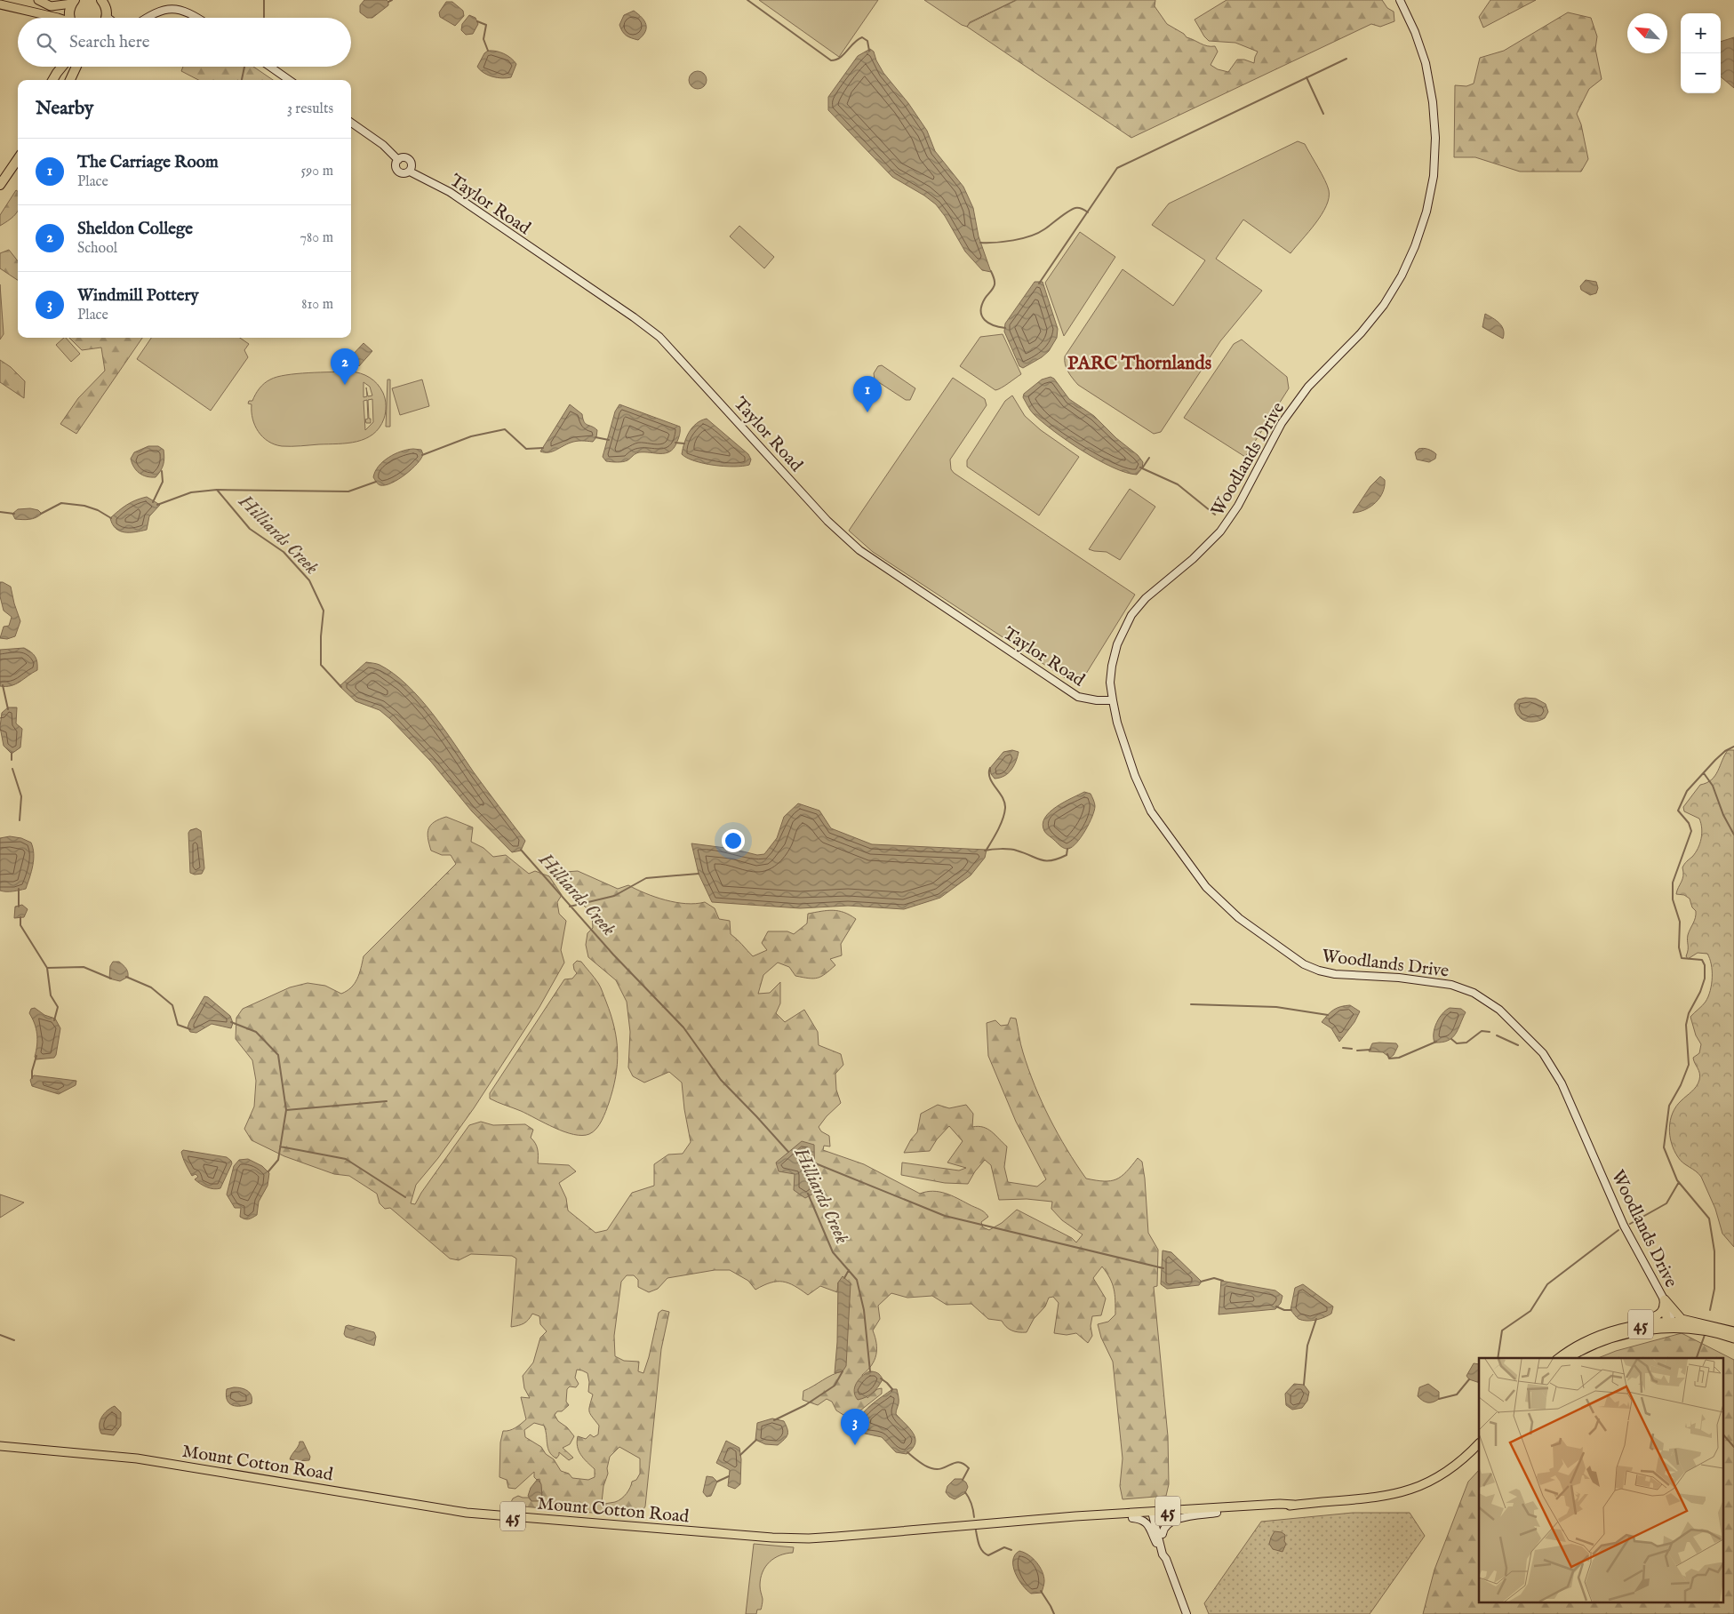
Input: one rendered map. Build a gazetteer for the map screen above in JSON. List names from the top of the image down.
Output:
{
  "streets": {
    "main road": [
      "Taylor Road",
      "Woodlands Drive",
      "45",
      "Mount Cotton Road"
    ]
  },
  "crossings": [
    ["Taylor Road", "Woodlands Drive"]
  ],
  "districts": ["PARC Thornlands"],
  "water": ["Hilliards Creek"],
  "north": "top left",
  "page": {
    "map_buttons": ["+", "−"],
    "search": "Search here",
    "heading": ["Nearby", "3 results"],
    "list": [
      {
        "mark": "1",
        "name": "The Carriage Room",
        "note": "Place",
        "value": "590 m"
      },
      {
        "mark": "2",
        "name": "Sheldon College",
        "note": "School",
        "value": "780 m"
      },
      {
        "mark": "3",
        "name": "Windmill Pottery",
        "note": "Place",
        "value": "810 m"
      }
    ],
    "pins": ["2", "1", "3"]
  }
}
